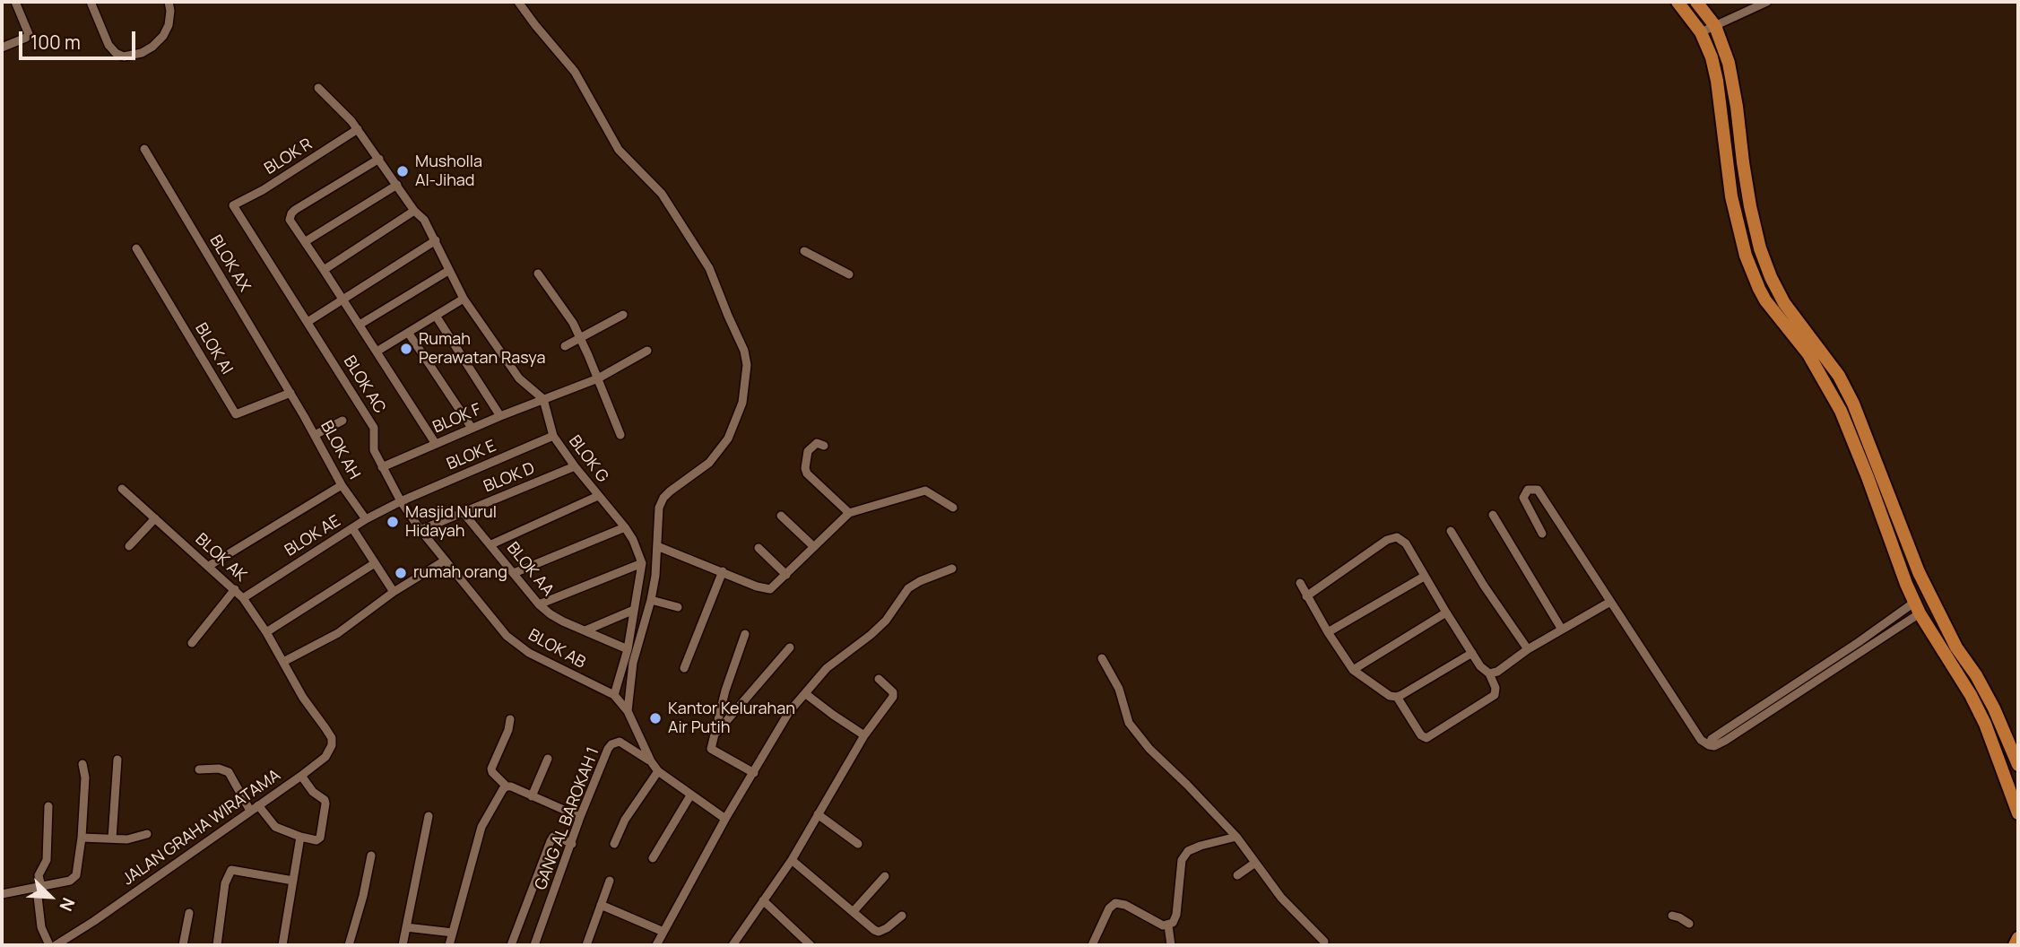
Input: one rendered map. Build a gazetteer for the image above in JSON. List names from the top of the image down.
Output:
{
  "streets": {
    "street": [
      "BLOK R",
      "BLOK AX",
      "BLOK AI",
      "BLOK AC",
      "BLOK F",
      "BLOK AH",
      "BLOK E",
      "BLOK G",
      "BLOK D",
      "BLOK AE",
      "BLOK AK",
      "BLOK AA",
      "BLOK AB",
      "GANG AL BAROKAH 1",
      "JALAN GRAHA WIRATAMA"
    ]
  },
  "crossings": [
    ["BLOK R", "BLOK AC"],
    ["BLOK AX", "BLOK AI"],
    ["BLOK AX", "BLOK AH"],
    ["BLOK AI", "BLOK AH"],
    ["BLOK AC", "BLOK F"],
    ["BLOK AC", "BLOK AB"],
    ["BLOK F", "BLOK G"],
    ["BLOK F", "BLOK AB"],
    ["BLOK AH", "BLOK AE"],
    ["BLOK E", "BLOK G"],
    ["BLOK E", "BLOK AE"],
    ["BLOK E", "BLOK AB"],
    ["BLOK G", "BLOK D"],
    ["BLOK D", "BLOK AA"],
    ["BLOK D", "BLOK AB"],
    ["BLOK AE", "BLOK AK"],
    ["BLOK AE", "BLOK AB"],
    ["BLOK AK", "JALAN GRAHA WIRATAMA"]
  ],
  "places": [
    "Musholla Al-Jihad",
    "Rumah Perawatan Rasya",
    "Masjid Nurul Hidayah",
    "rumah orang",
    "Kantor Kelurahan Air Putih"
  ],
  "scale_bar": "100 m",
  "north": "bottom right"
}
